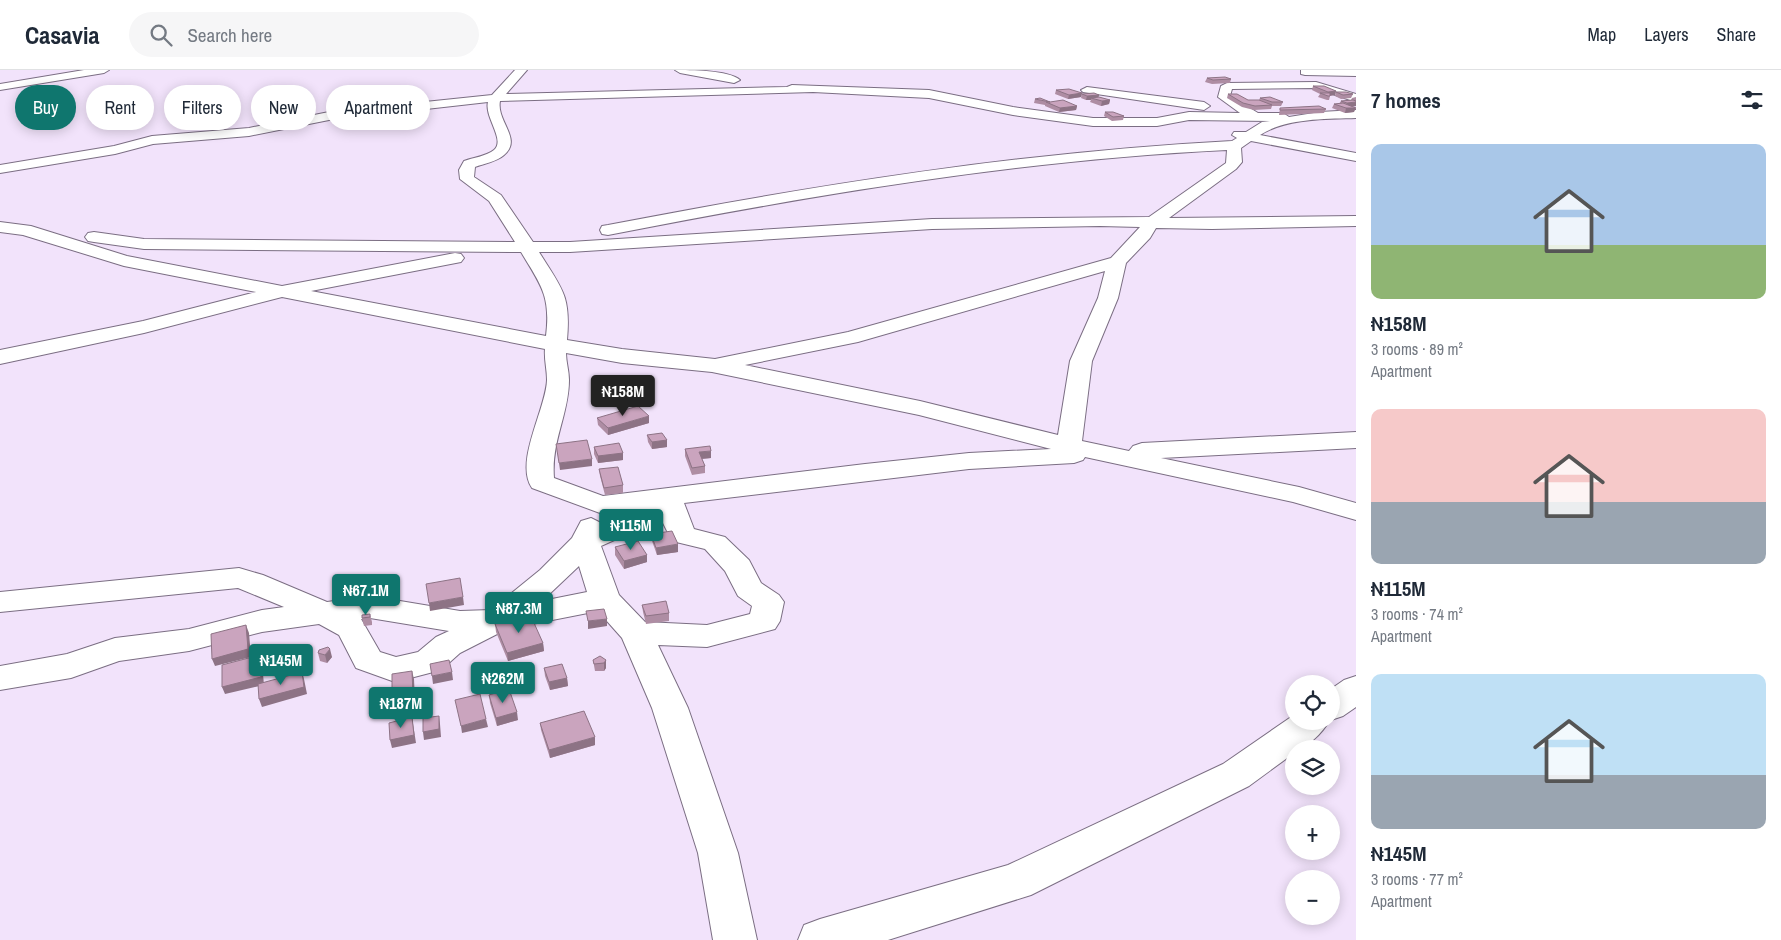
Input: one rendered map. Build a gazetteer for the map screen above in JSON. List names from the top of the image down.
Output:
{
  "page": {
    "header": "Casavia",
    "search": "Search here",
    "nav": ["Map", "Layers", "Share"],
    "heading": "7 homes",
    "chip": [
      "Buy",
      "Rent",
      "Filters",
      "New",
      "Apartment"
    ],
    "list": [
      {
        "name": "₦158M",
        "note": "3 rooms · 89 m² · Apartment"
      },
      {
        "name": "₦115M",
        "note": "3 rooms · 74 m² · Apartment"
      },
      {
        "name": "₦145M",
        "note": "3 rooms · 77 m² · Apartment"
      }
    ],
    "price": [
      "₦158M",
      "₦115M",
      "₦67.1M",
      "₦87.3M",
      "₦145M",
      "₦262M",
      "₦187M"
    ],
    "map_buttons": ["+", "−"]
  }
}
